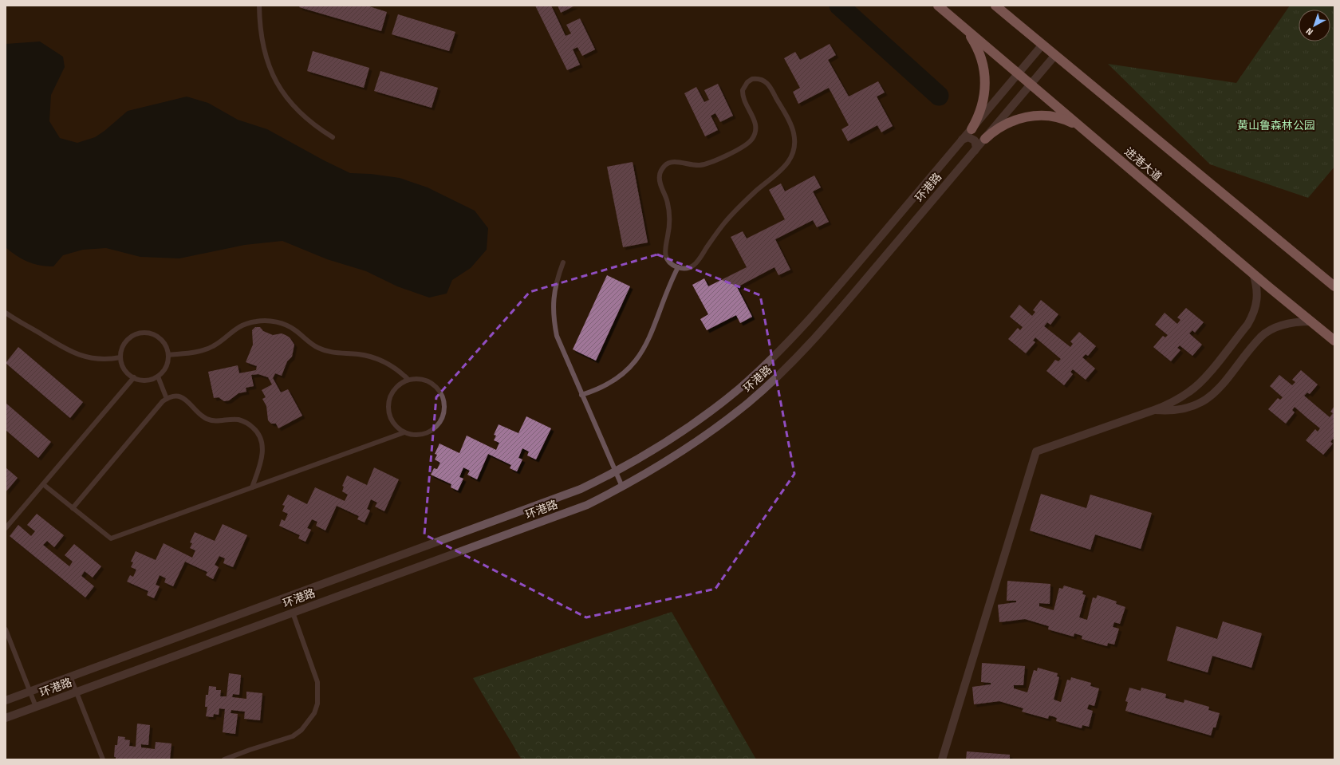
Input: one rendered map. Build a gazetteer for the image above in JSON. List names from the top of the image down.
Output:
{
  "streets": {
    "highway": ["进港大道"],
    "street": ["环港路"]
  },
  "crossings": [
    ["进港大道", "环港路"]
  ],
  "parks": ["黄山鲁森林公园"],
  "north": "bottom left"
}
